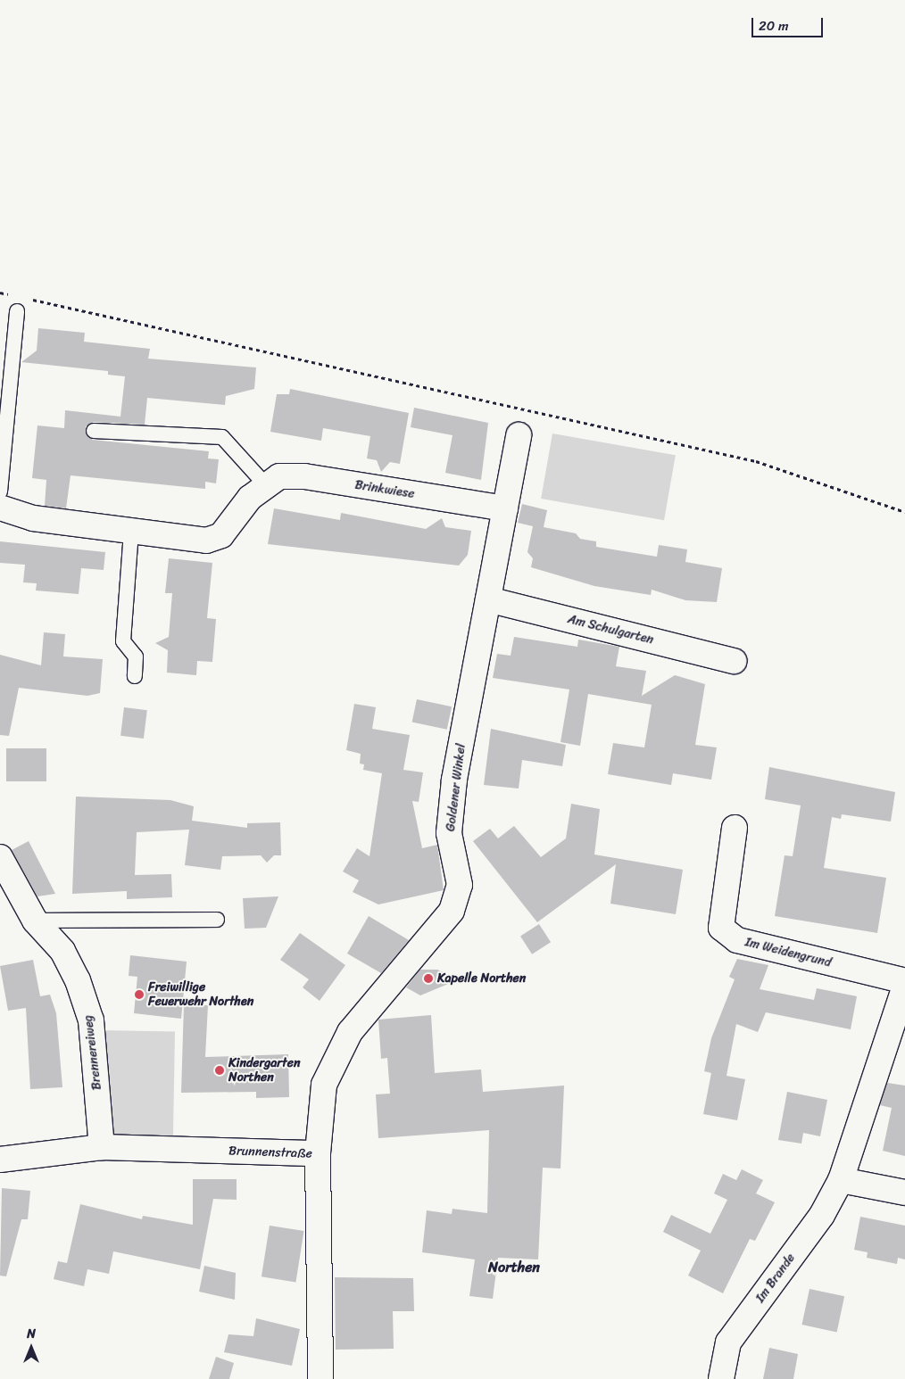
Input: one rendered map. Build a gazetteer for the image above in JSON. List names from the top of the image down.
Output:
{
  "streets": {
    "street": [
      "Brinkwiese",
      "Am Schulgarten",
      "Goldener Winkel",
      "Im Weidengrund",
      "Brennereiweg",
      "Brunnenstraße",
      "Im Brande"
    ]
  },
  "crossings": [
    ["Brinkwiese", "Goldener Winkel"],
    ["Am Schulgarten", "Goldener Winkel"],
    ["Goldener Winkel", "Brunnenstraße"],
    ["Brennereiweg", "Brunnenstraße"]
  ],
  "districts": ["Northen"],
  "places": ["Kapelle Northen", "Freiwillige Feuerwehr Northen", "Kindergarten Northen"],
  "scale_bar": "20 m",
  "north": "top"
}
